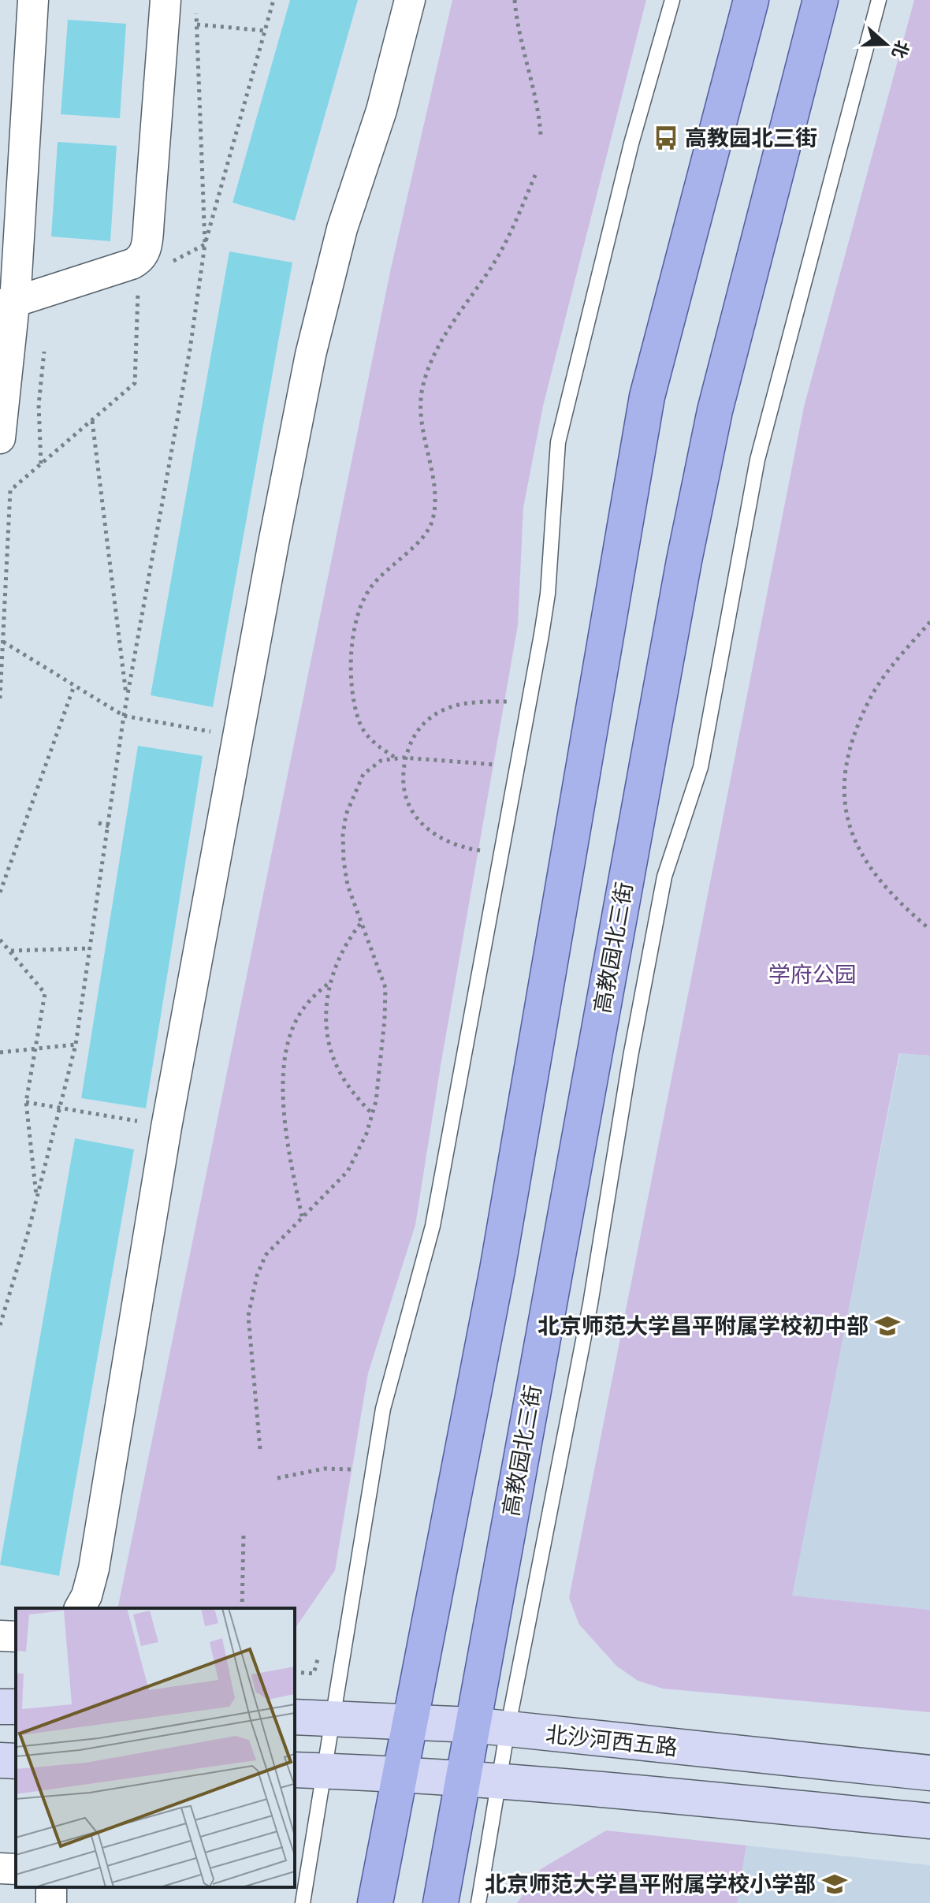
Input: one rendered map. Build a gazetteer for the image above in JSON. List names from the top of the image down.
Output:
{
  "streets": {
    "main road": ["高教园北三街", "北沙河西五路"]
  },
  "crossings": [
    ["高教园北三街", "北沙河西五路"]
  ],
  "parks": ["学府公园"],
  "places": {
    "bus stop": ["高教园北三街"],
    "school or university": ["北京师范大学昌平附属学校初中部", "北京师范大学昌平附属学校小学部"]
  },
  "north": "right"
}
